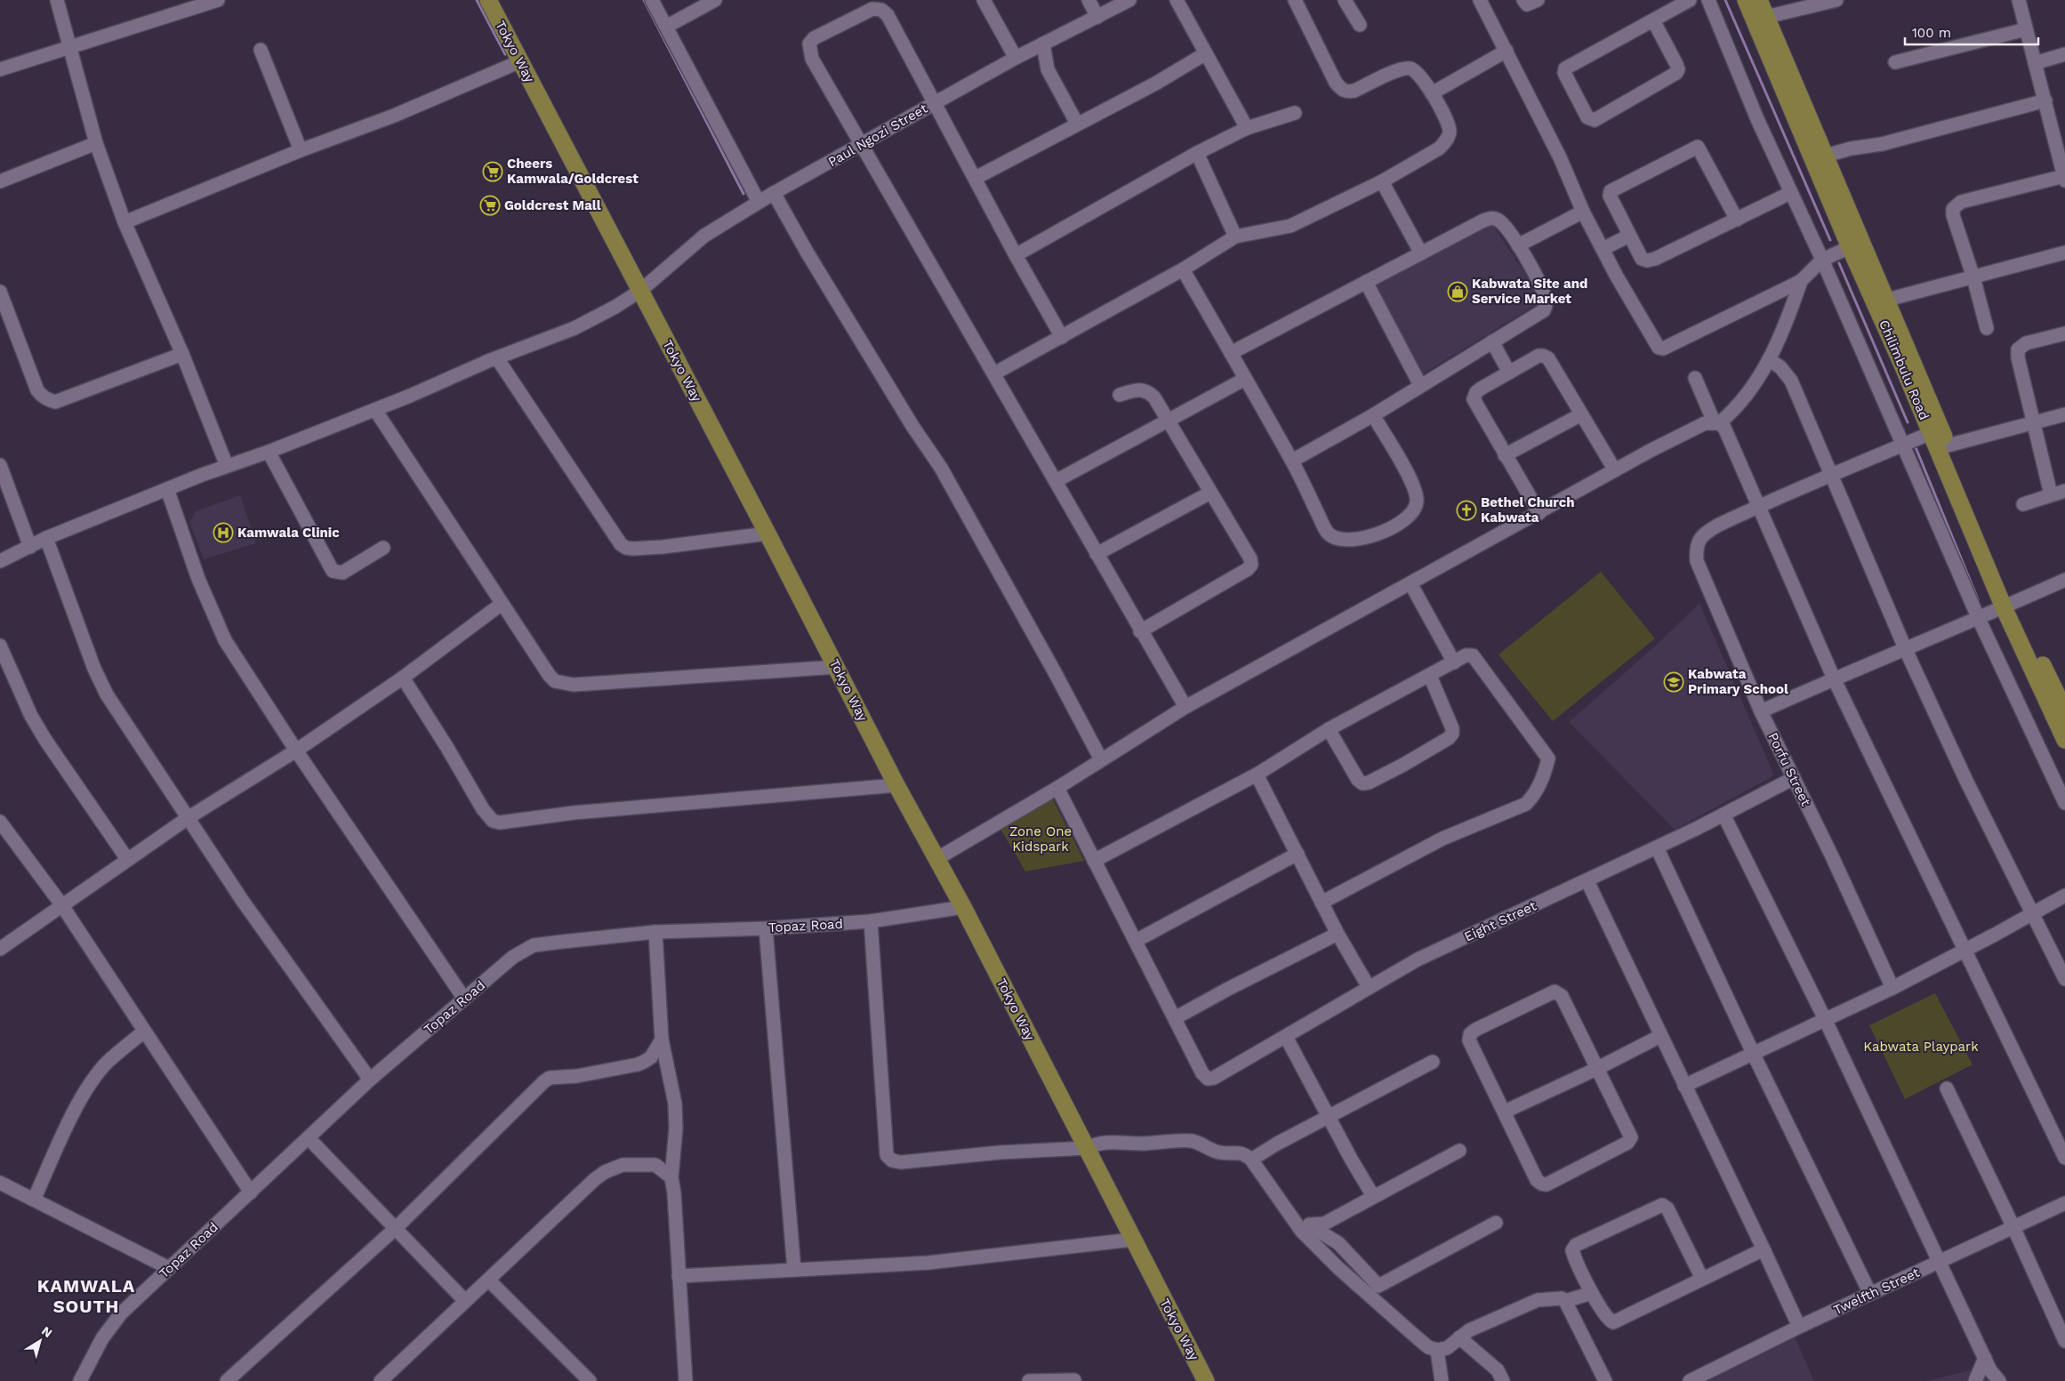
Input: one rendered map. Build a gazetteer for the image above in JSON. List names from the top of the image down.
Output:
{
  "streets": {
    "main road": ["Tokyo Way", "Chilimbulu Road"],
    "street": [
      "Paul Ngozi Street",
      "Porfu Street",
      "Eight Street",
      "Topaz Road",
      "Twelfth Street"
    ]
  },
  "crossings": [
    ["Tokyo Way", "Paul Ngozi Street"],
    ["Tokyo Way", "Topaz Road"],
    ["Porfu Street", "Eight Street"]
  ],
  "districts": ["KAMWALA SOUTH"],
  "parks": ["Zone One Kidspark", "Kabwata Playpark"],
  "places": {
    "supermarket": ["Cheers Kamwala/Goldcrest", "Goldcrest Mall"],
    "shop": ["Kabwata Site and Service Market"],
    "church": ["Bethel Church Kabwata"],
    "hospital": ["Kamwala Clinic"],
    "school or university": ["Kabwata Primary School"]
  },
  "scale_bar": "100 m",
  "north": "top right"
}
